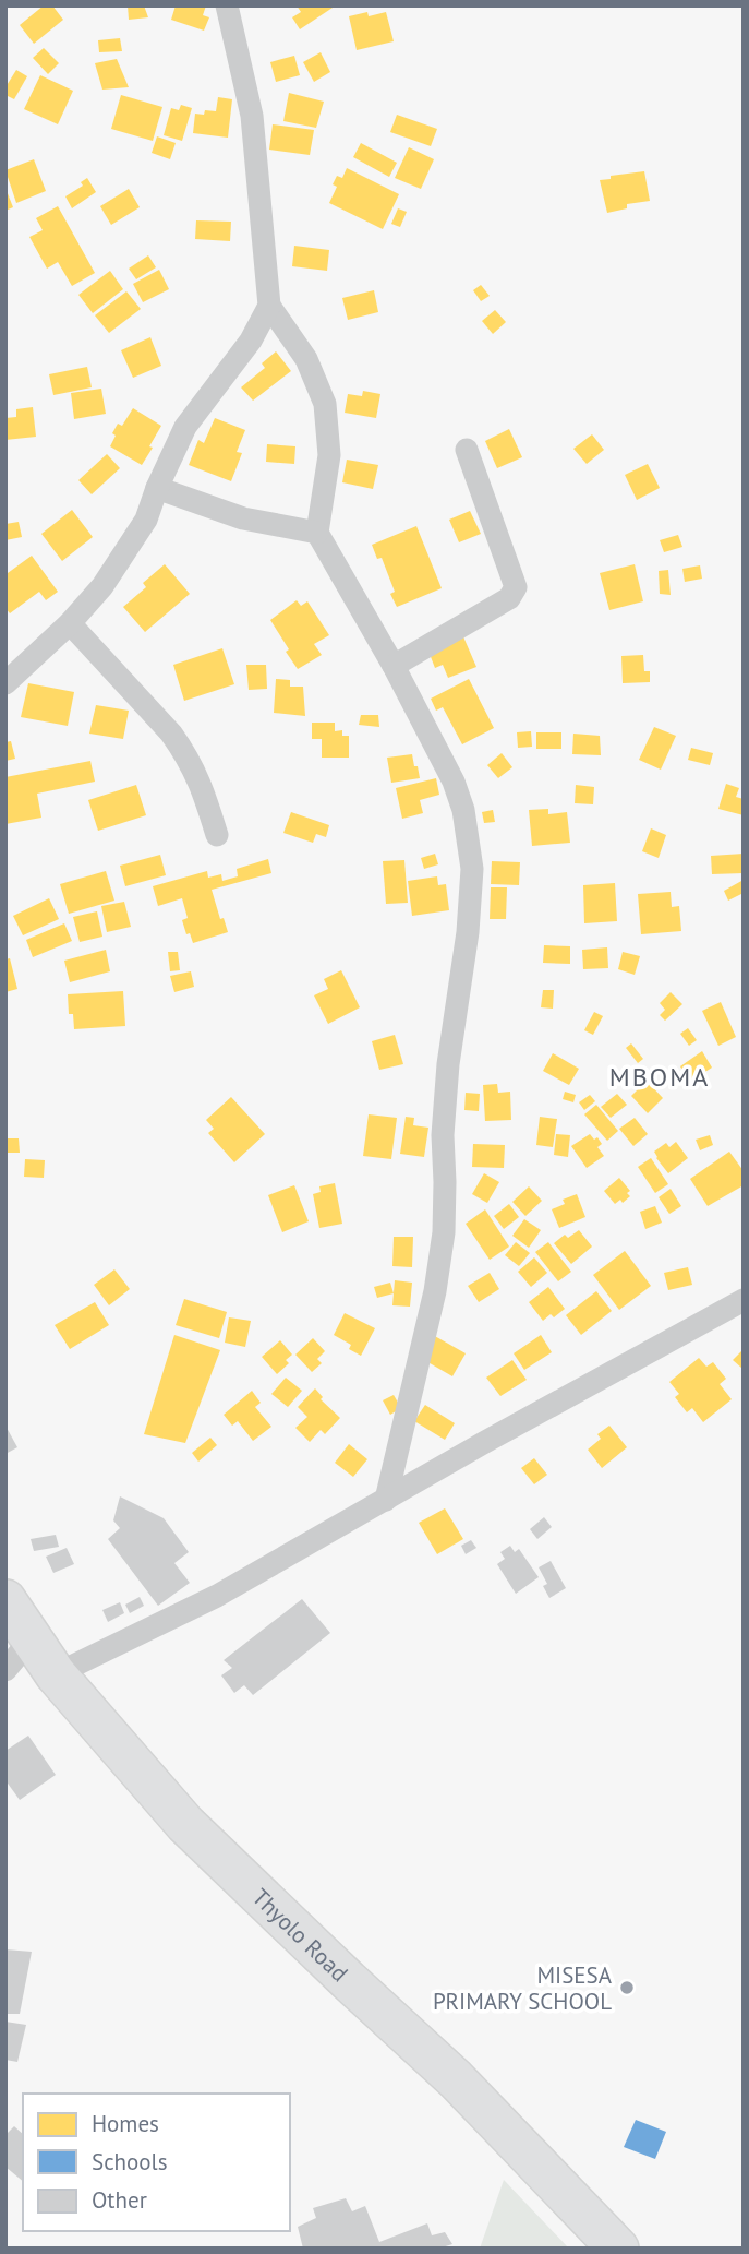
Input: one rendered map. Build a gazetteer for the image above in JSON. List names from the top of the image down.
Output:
{
  "streets": {
    "highway": ["Thyolo Road"]
  },
  "districts": ["MBOMA"],
  "places": ["MISESA PRIMARY SCHOOL"],
  "legend": ["Homes", "Schools", "Other"]
}
